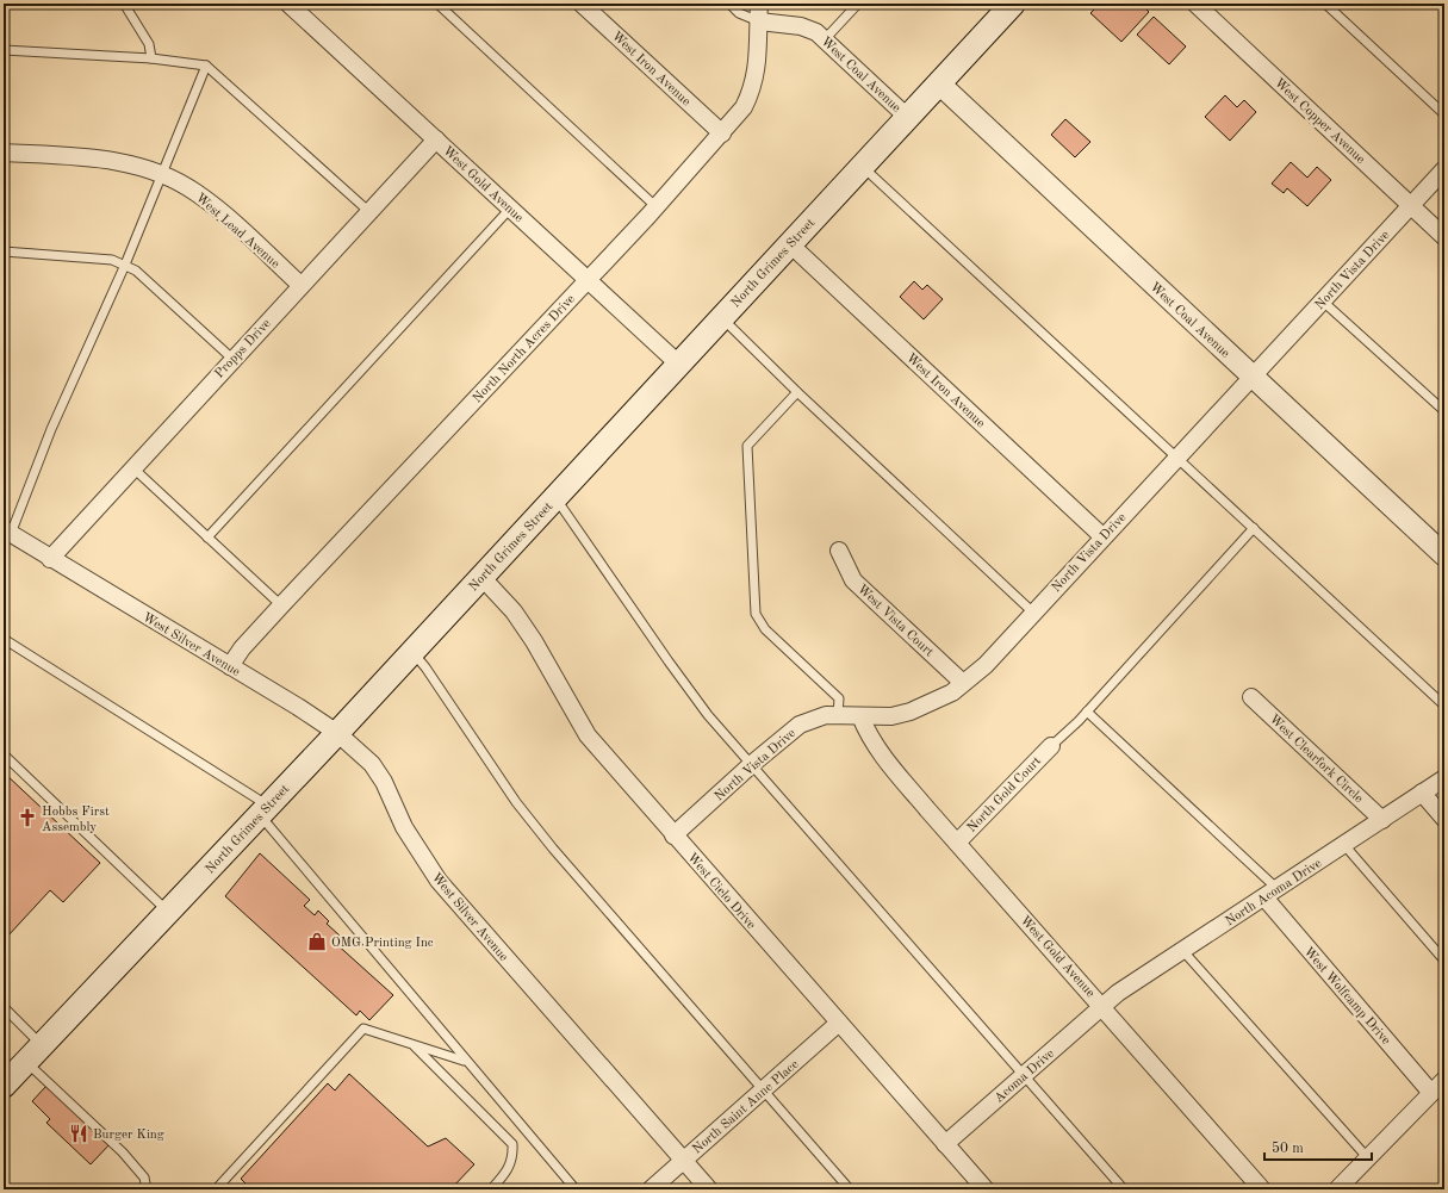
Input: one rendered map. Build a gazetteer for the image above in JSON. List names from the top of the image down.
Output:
{
  "streets": {
    "main road": ["North Grimes Street"],
    "street": [
      "West Iron Avenue",
      "West Coal Avenue",
      "West Copper Avenue",
      "West Gold Avenue",
      "West Lead Avenue",
      "North Vista Drive",
      "Propps Drive",
      "North North Acres Drive",
      "West Vista Court",
      "West Silver Avenue",
      "West Clearfork Circle",
      "North Gold Court",
      "West Cielo Drive",
      "North Acoma Drive",
      "West Wolfcamp Drive",
      "Acoma Drive",
      "North Saint Anne Place"
    ]
  },
  "crossings": [
    ["West Iron Avenue", "North Grimes Street"],
    ["West Iron Avenue", "North Vista Drive"],
    ["West Iron Avenue", "North North Acres Drive"],
    ["West Coal Avenue", "North Grimes Street"],
    ["West Coal Avenue", "North Vista Drive"],
    ["West Coal Avenue", "North North Acres Drive"],
    ["West Copper Avenue", "North Vista Drive"],
    ["West Gold Avenue", "North Grimes Street"],
    ["West Gold Avenue", "North Vista Drive"],
    ["West Gold Avenue", "Propps Drive"],
    ["West Gold Avenue", "North North Acres Drive"],
    ["West Gold Avenue", "North Gold Court"],
    ["West Gold Avenue", "North Acoma Drive"],
    ["West Gold Avenue", "Acoma Drive"],
    ["West Lead Avenue", "Propps Drive"],
    ["North Grimes Street", "West Silver Avenue"],
    ["North Grimes Street", "West Cielo Drive"],
    ["North Vista Drive", "West Vista Court"],
    ["North Vista Drive", "West Cielo Drive"],
    ["Propps Drive", "West Silver Avenue"],
    ["North North Acres Drive", "West Silver Avenue"],
    ["West Silver Avenue", "North Saint Anne Place"],
    ["West Clearfork Circle", "North Acoma Drive"],
    ["West Cielo Drive", "Acoma Drive"],
    ["West Cielo Drive", "North Saint Anne Place"],
    ["North Acoma Drive", "West Wolfcamp Drive"],
    ["North Acoma Drive", "Acoma Drive"]
  ],
  "places": {
    "church": ["Hobbs First Assembly"],
    "shop": ["OMG Printing Inc"],
    "restaurant": ["Burger King"]
  },
  "scale_bar": "50 m"
}
